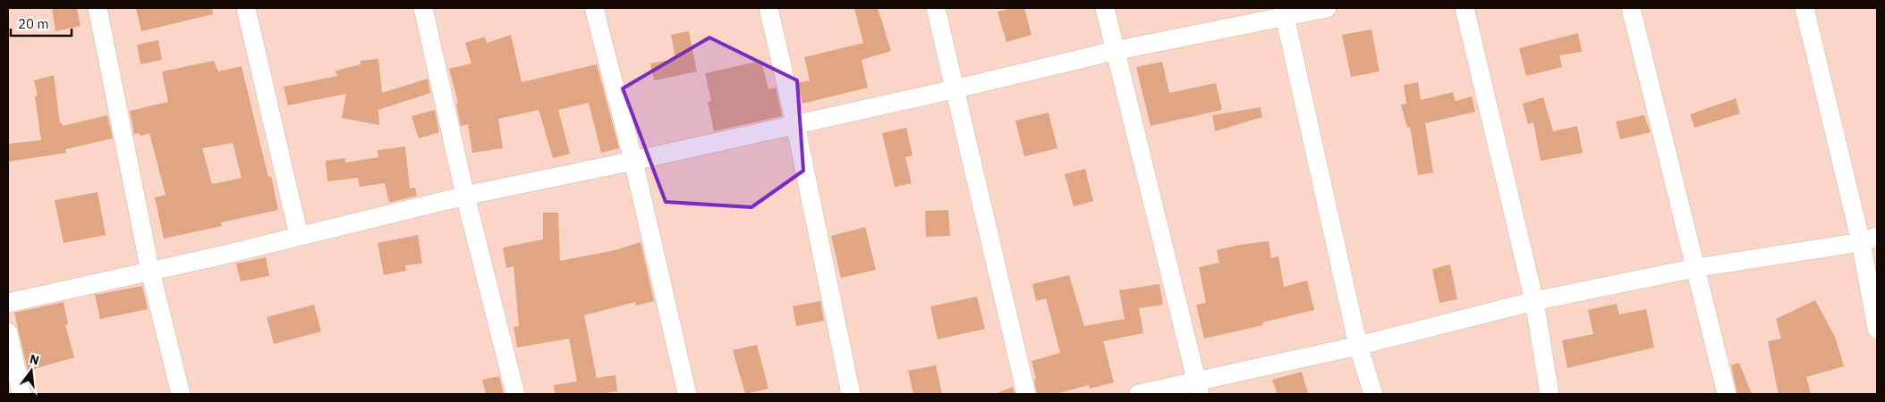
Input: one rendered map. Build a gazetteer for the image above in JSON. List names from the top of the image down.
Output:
{
  "scale_bar": "20 m",
  "north": "top"
}
